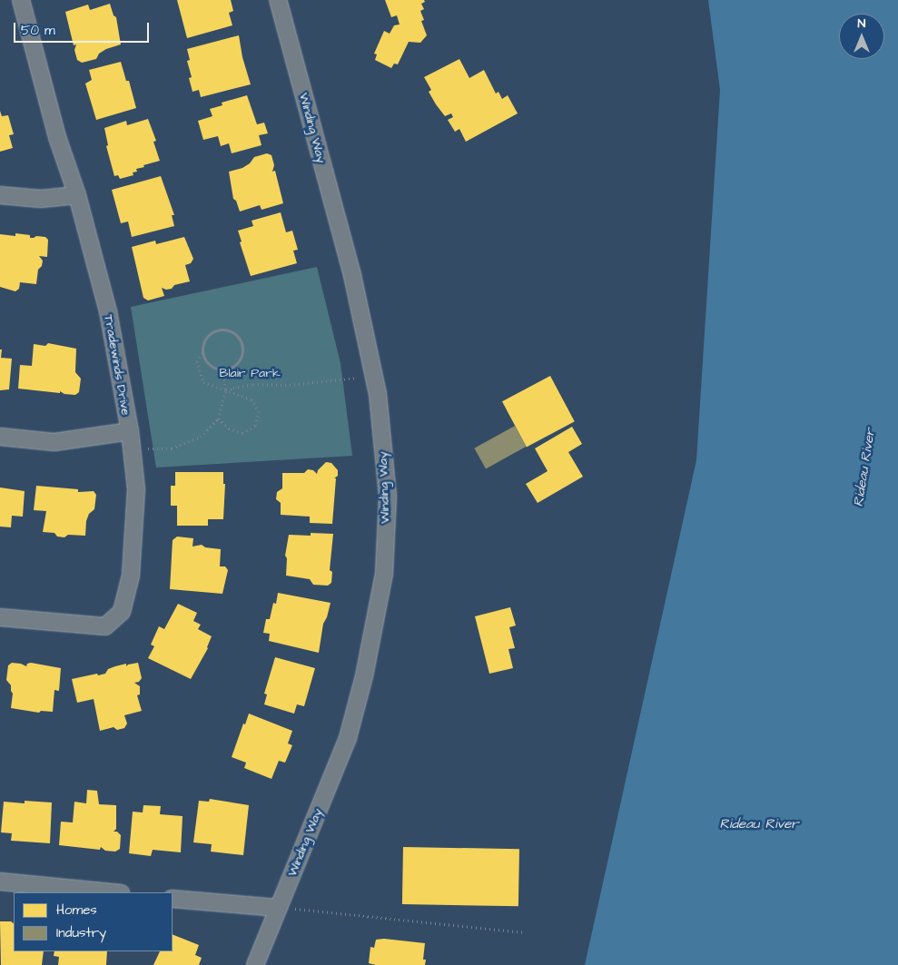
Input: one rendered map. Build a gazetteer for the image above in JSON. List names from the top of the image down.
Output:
{
  "streets": {
    "street": ["Winding Way", "Tradewinds Drive"]
  },
  "water": ["Rideau River"],
  "parks": ["Blair Park"],
  "legend": ["Homes", "Industry"],
  "scale_bar": "50 m",
  "north": "top"
}
